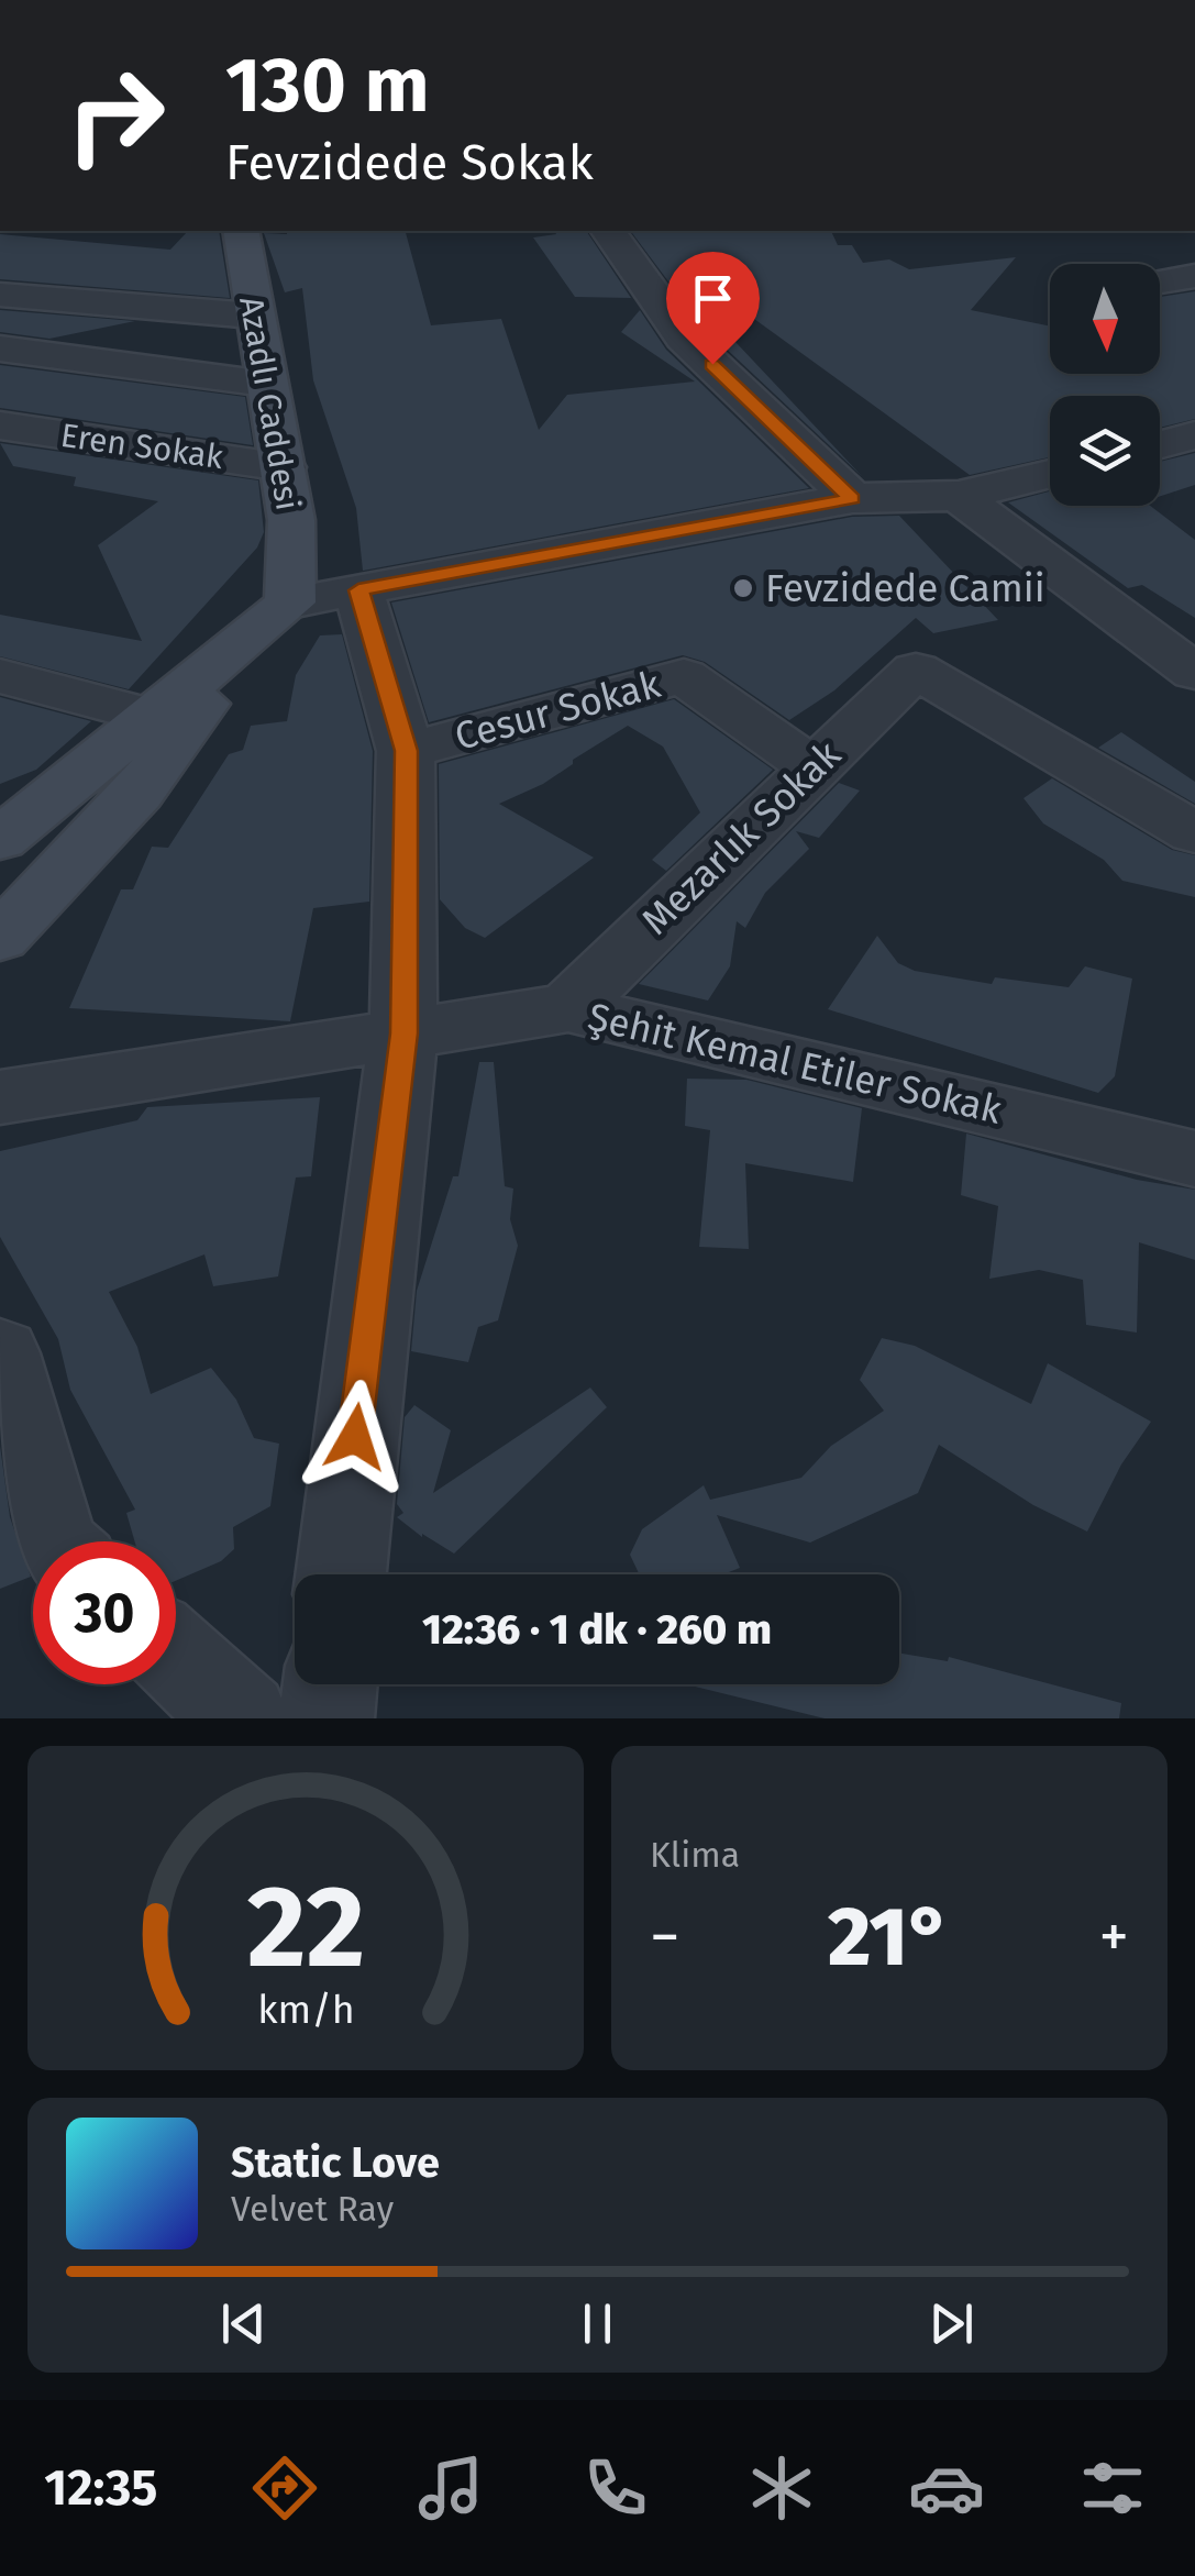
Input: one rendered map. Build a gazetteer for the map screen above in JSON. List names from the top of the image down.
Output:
{
  "streets": {
    "street": [
      "Azadlı Caddesi",
      "Eren Sokak",
      "Cesur Sokak",
      "Mezarlık Sokak",
      "Şehit Kemal Etiler Sokak"
    ]
  },
  "crossings": [
    ["Azadlı Caddesi", "Eren Sokak"],
    ["Cesur Sokak", "Mezarlık Sokak"],
    ["Mezarlık Sokak", "Şehit Kemal Etiler Sokak"]
  ],
  "places": ["Fevzidede Camii"],
  "north": "bottom",
  "page": {
    "turn": ["130 m", "Fevzidede Sokak"],
    "limit": "30",
    "trip": "12:36 · 1 dk · 260 m",
    "tile": "Klima",
    "heat": ["−", "21°", "+"],
    "song": ["Static Love", "Velvet Ray"],
    "tabs": "12:35",
    "gauge": ["22", "km/h"]
  }
}
